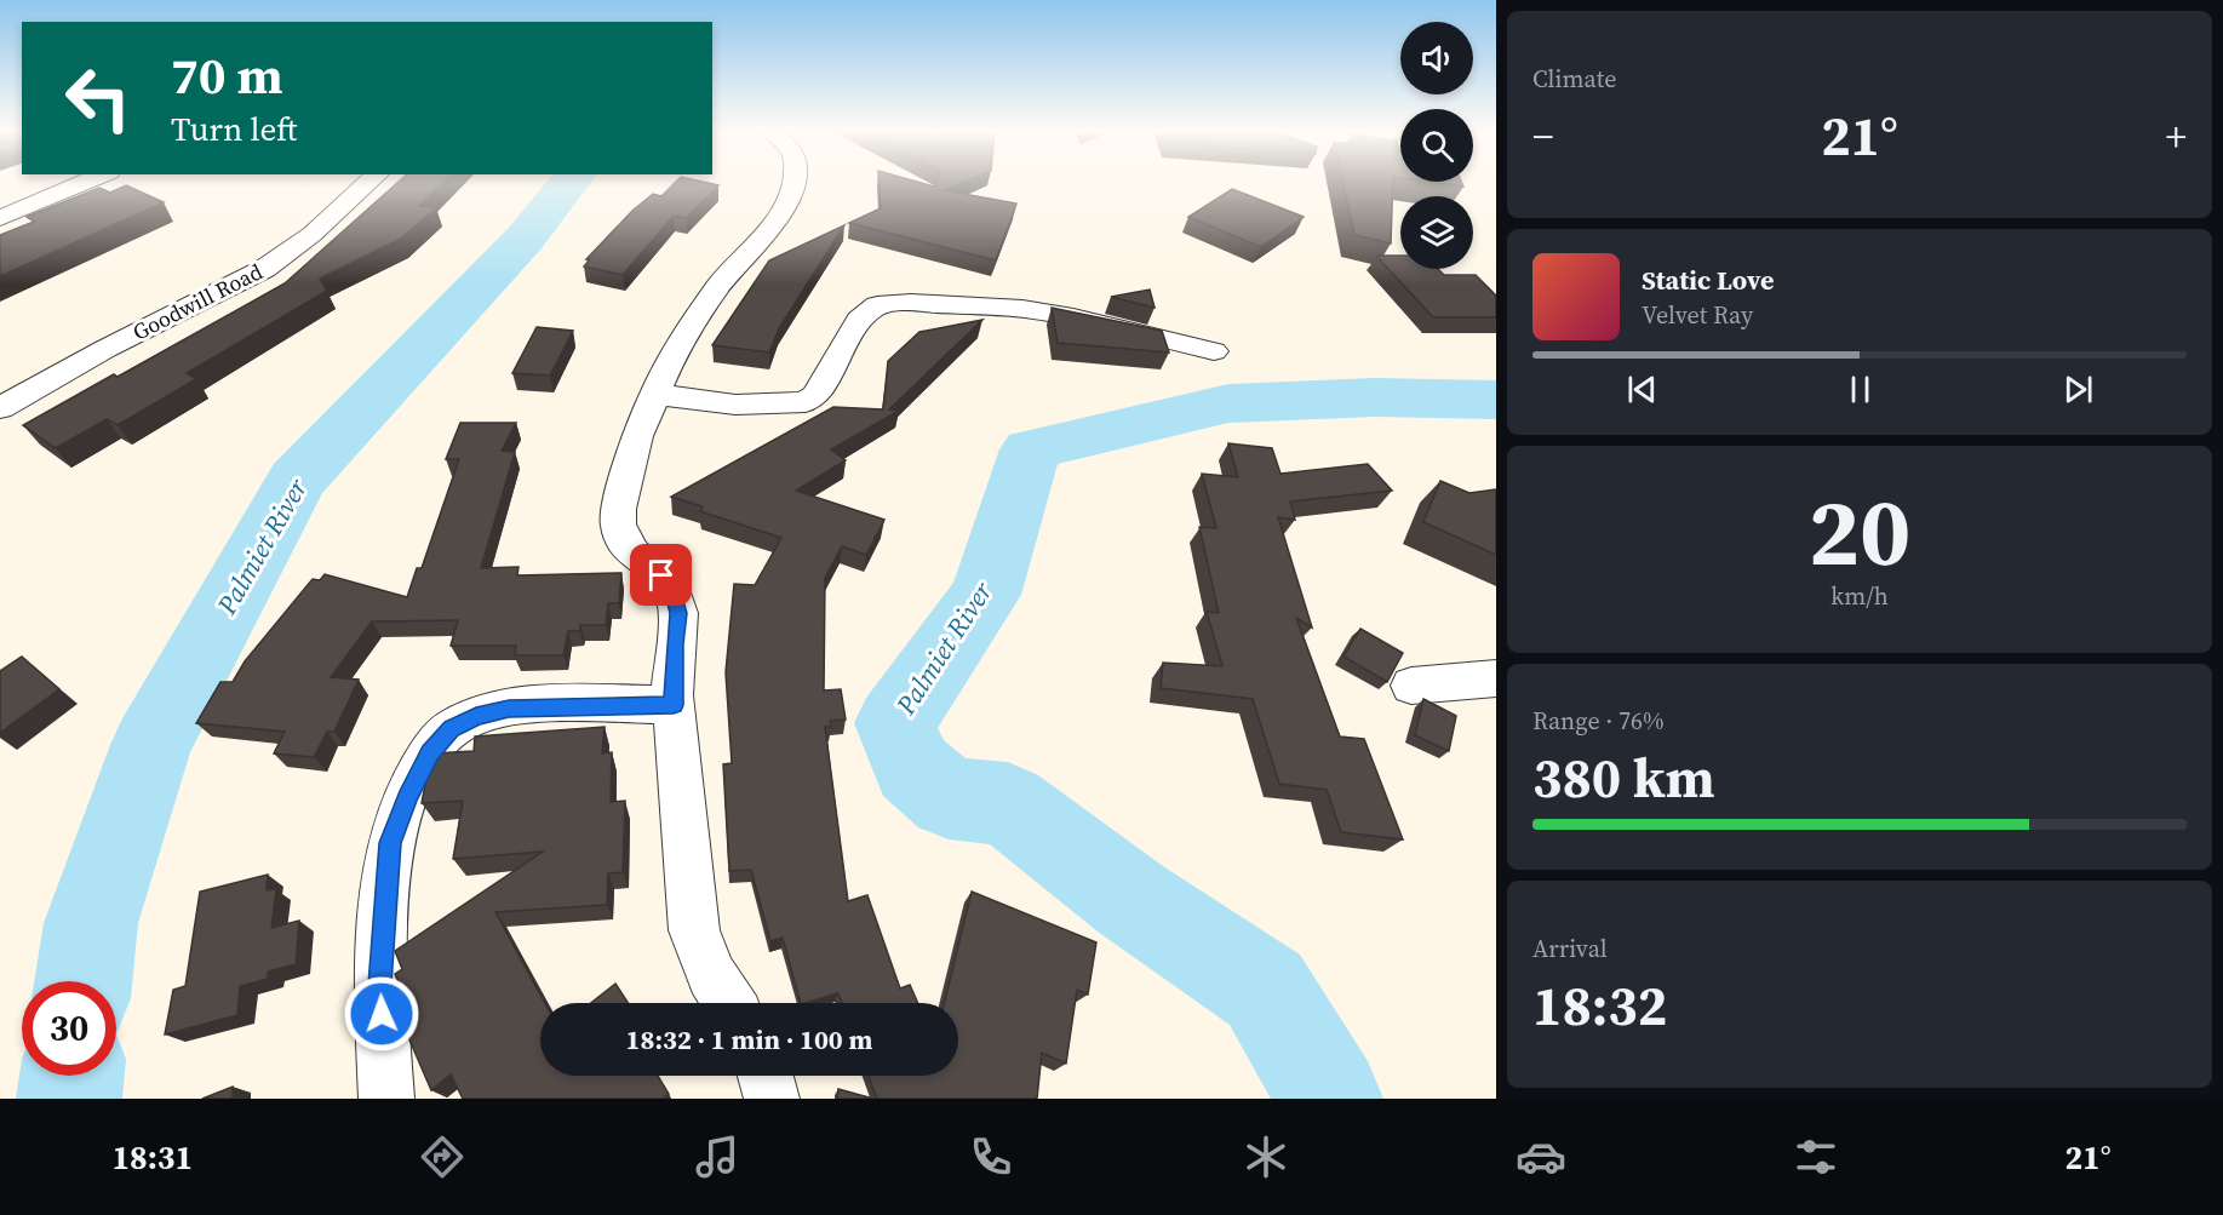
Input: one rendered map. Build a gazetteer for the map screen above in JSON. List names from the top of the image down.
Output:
{
  "streets": {
    "street": ["Goodwill Road"]
  },
  "water": ["Palmiet River"],
  "page": {
    "tile": [
      "Climate",
      ["20", "km/h"],
      ["Range · 76%", "380 km"],
      ["Arrival", "18:32"]
    ],
    "turn": ["70 m", "Turn left"],
    "heat": ["−", "21°", "+"],
    "song": ["Static Love", "Velvet Ray"],
    "limit": "30",
    "trip": "18:32 · 1 min · 100 m",
    "tabs": ["18:31", "21°"]
  }
}
